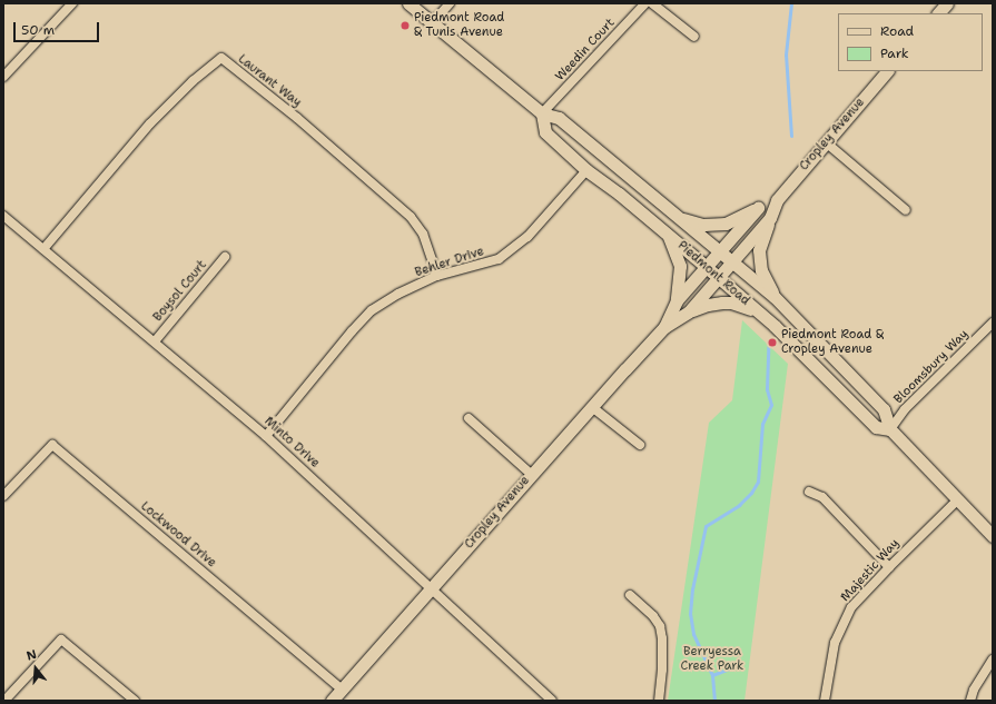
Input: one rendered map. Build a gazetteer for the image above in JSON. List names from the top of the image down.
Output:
{
  "streets": {
    "main road": ["Cropley Avenue", "Piedmont Road"],
    "street": [
      "Weedin Court",
      "Laurant Way",
      "Behler Drive",
      "Boysol Court",
      "Bloomsbury Way",
      "Minto Drive",
      "Lockwood Drive",
      "Majestic Way"
    ]
  },
  "crossings": [
    ["Weedin Court", "Piedmont Road"],
    ["Laurant Way", "Behler Drive"],
    ["Laurant Way", "Minto Drive"],
    ["Cropley Avenue", "Piedmont Road"],
    ["Cropley Avenue", "Minto Drive"],
    ["Cropley Avenue", "Lockwood Drive"],
    ["Behler Drive", "Piedmont Road"],
    ["Behler Drive", "Minto Drive"],
    ["Piedmont Road", "Bloomsbury Way"],
    ["Piedmont Road", "Majestic Way"],
    ["Boysol Court", "Minto Drive"]
  ],
  "parks": ["Berryessa Creek Park"],
  "places": ["Piedmont Road & Tunis Avenue", "Piedmont Road & Cropley Avenue"],
  "legend": ["Road", "Park"],
  "scale_bar": "50 m",
  "north": "top"
}
